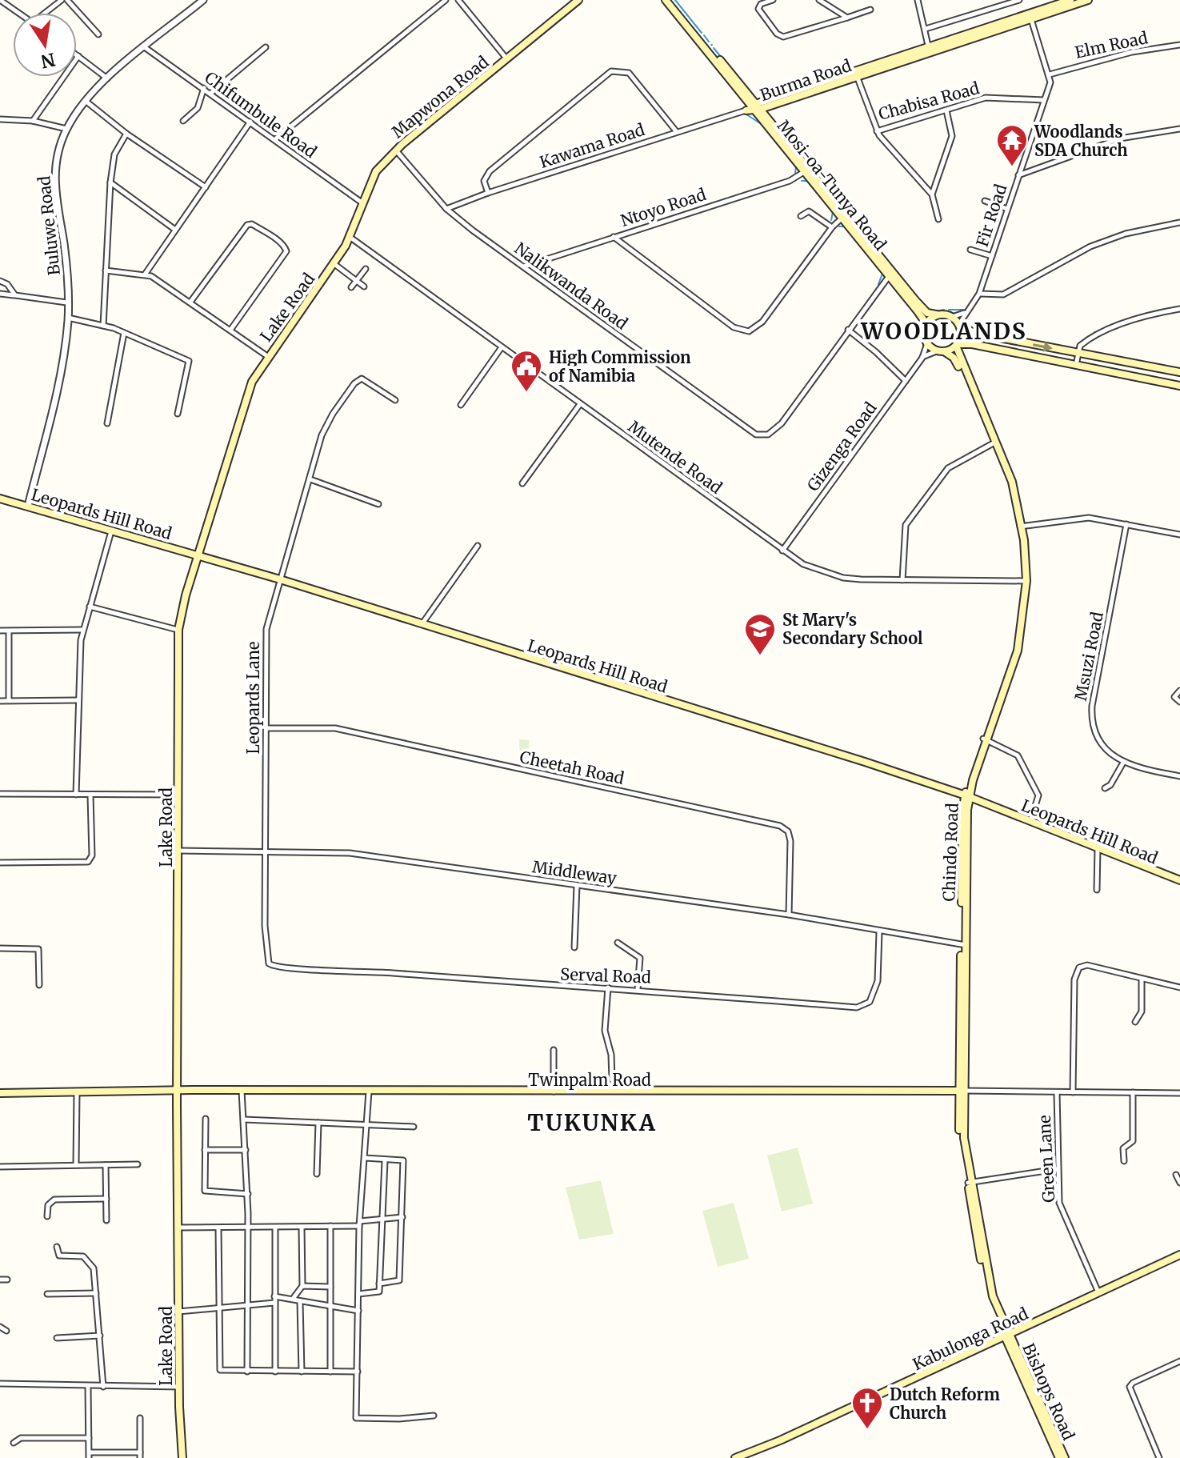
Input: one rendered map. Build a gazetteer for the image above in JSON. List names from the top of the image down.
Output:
{
  "streets": {
    "main road": [
      "Burma Road",
      "Mapwona Road",
      "Mosi-oa-Tunya Road",
      "Lake Road",
      "Leopards Hill Road",
      "Chindo Road",
      "Twinpalm Road",
      "Kabulonga Road",
      "Bishops Road"
    ],
    "street": [
      "Elm Road",
      "Chabisa Road",
      "Chifumbule Road",
      "Kawama Road",
      "Ntoyo Road",
      "Fir Road",
      "Buluwe Road",
      "Nalikwanda Road",
      "Gizenga Road",
      "Mutende Road",
      "Msuzi Road",
      "Leopards Lane",
      "Cheetah Road",
      "Middleway",
      "Serval Road",
      "Green Lane"
    ]
  },
  "crossings": [
    ["Elm Road", "Fir Road"],
    ["Burma Road", "Chabisa Road"],
    ["Burma Road", "Kawama Road"],
    ["Burma Road", "Mosi-oa-Tunya Road"],
    ["Mapwona Road", "Chifumbule Road"],
    ["Mapwona Road", "Nalikwanda Road"],
    ["Mapwona Road", "Lake Road"],
    ["Mapwona Road", "Mutende Road"],
    ["Chabisa Road", "Fir Road"],
    ["Chifumbule Road", "Buluwe Road"],
    ["Kawama Road", "Mosi-oa-Tunya Road"],
    ["Kawama Road", "Nalikwanda Road"],
    ["Mosi-oa-Tunya Road", "Ntoyo Road"],
    ["Mosi-oa-Tunya Road", "Fir Road"],
    ["Mosi-oa-Tunya Road", "Nalikwanda Road"],
    ["Mosi-oa-Tunya Road", "Gizenga Road"],
    ["Mosi-oa-Tunya Road", "Chindo Road"],
    ["Ntoyo Road", "Nalikwanda Road"],
    ["Fir Road", "Gizenga Road"],
    ["Fir Road", "Chindo Road"],
    ["Buluwe Road", "Leopards Hill Road"],
    ["Lake Road", "Mutende Road"],
    ["Lake Road", "Leopards Hill Road"],
    ["Lake Road", "Middleway"],
    ["Lake Road", "Twinpalm Road"],
    ["Gizenga Road", "Mutende Road"],
    ["Gizenga Road", "Chindo Road"],
    ["Mutende Road", "Chindo Road"],
    ["Leopards Hill Road", "Leopards Lane"],
    ["Leopards Hill Road", "Chindo Road"],
    ["Leopards Lane", "Cheetah Road"],
    ["Leopards Lane", "Middleway"],
    ["Leopards Lane", "Serval Road"],
    ["Cheetah Road", "Middleway"],
    ["Chindo Road", "Middleway"],
    ["Chindo Road", "Twinpalm Road"],
    ["Chindo Road", "Kabulonga Road"],
    ["Chindo Road", "Bishops Road"],
    ["Middleway", "Serval Road"],
    ["Twinpalm Road", "Green Lane"],
    ["Green Lane", "Kabulonga Road"],
    ["Kabulonga Road", "Bishops Road"]
  ],
  "districts": ["WOODLANDS", "TUKUNKA"],
  "places": {
    "temple": ["Woodlands SDA Church"],
    "public building": ["High Commission of Namibia"],
    "school or university": ["St Mary's Secondary School"],
    "church": ["Dutch Reform Church"]
  },
  "north": "bottom"
}
